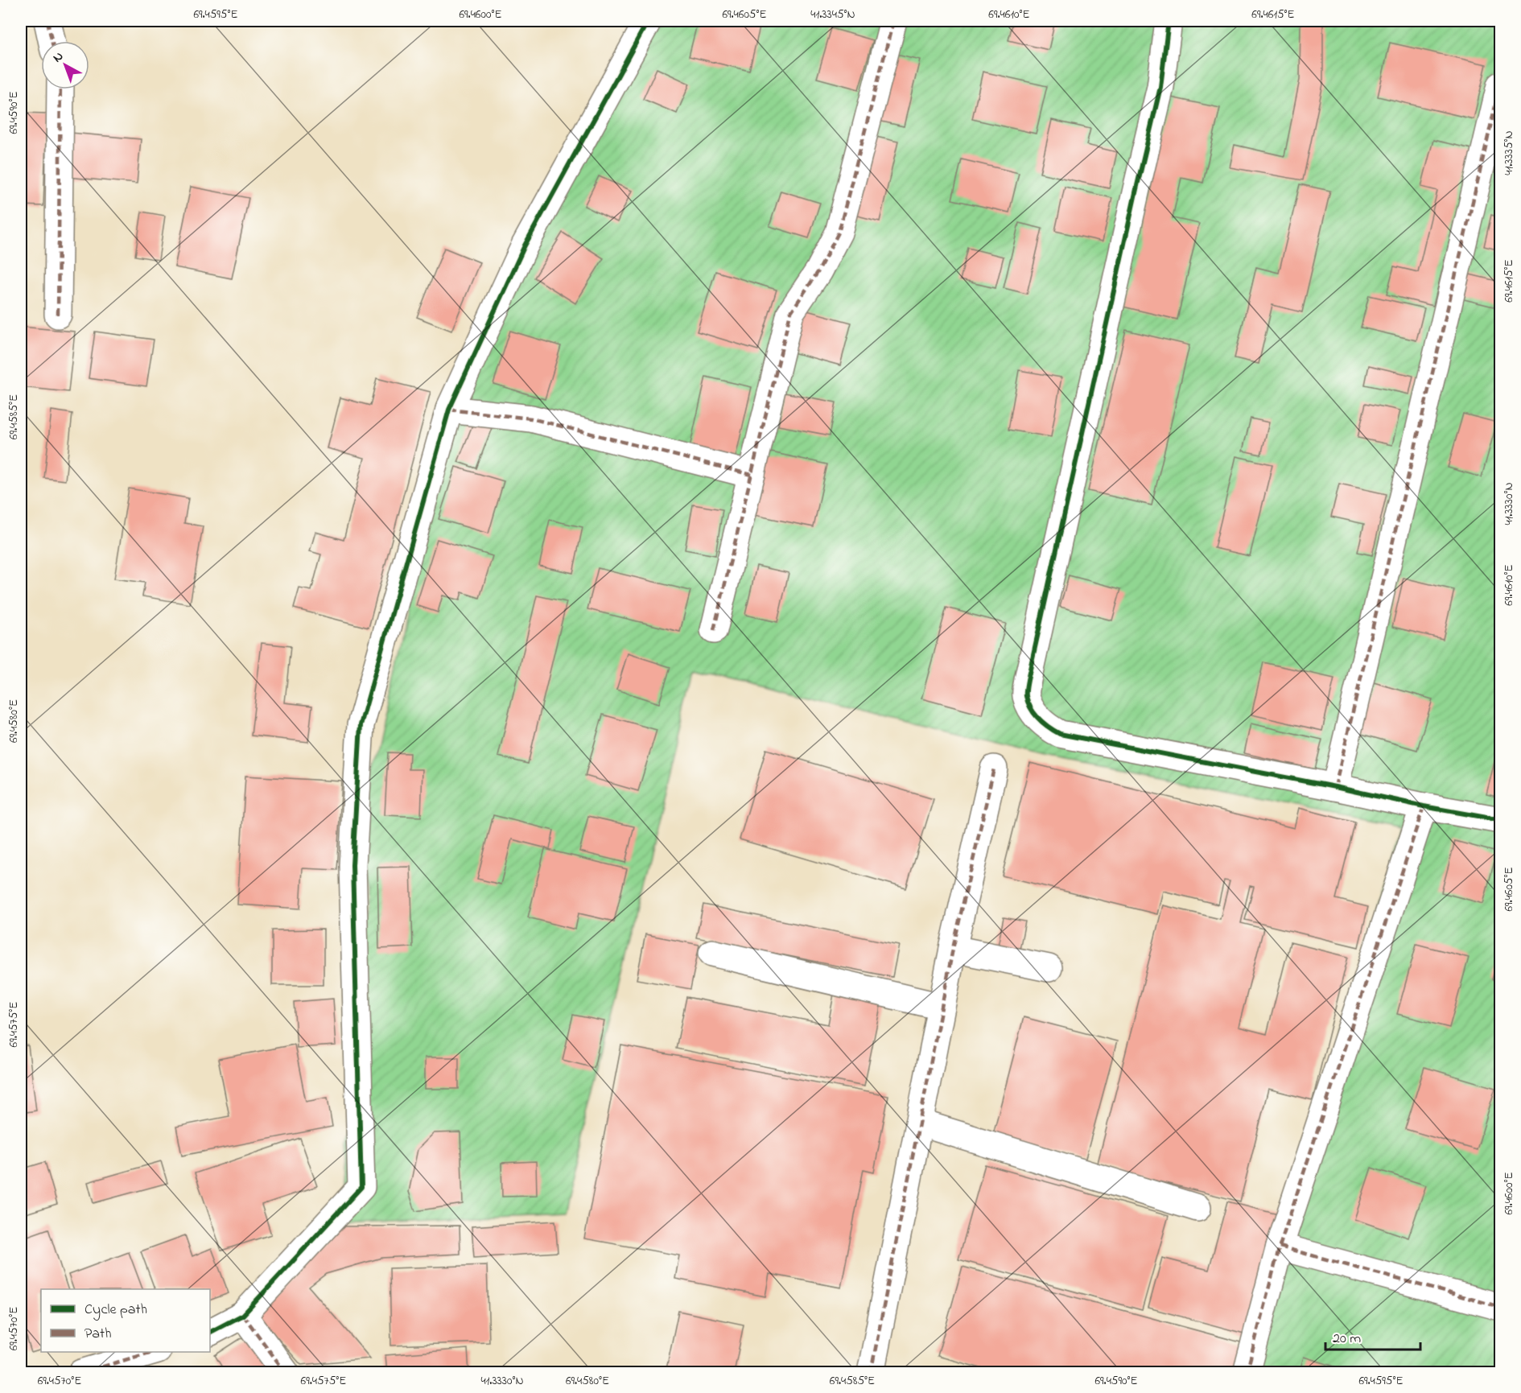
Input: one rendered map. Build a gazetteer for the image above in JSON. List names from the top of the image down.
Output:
{
  "legend": ["Cycle path", "Path"],
  "scale_bar": "20 m",
  "north": "top left",
  "coordinates": [
    "69.4595°E",
    "69.4600°E",
    "69.4605°E",
    "41.3345°N",
    "69.4610°E",
    "69.4615°E",
    "69.4590°E",
    "41.3335°N",
    "69.4585°E",
    "41.3330°N",
    "69.4580°E",
    "69.4575°E",
    "69.4570°E"
  ]
}
